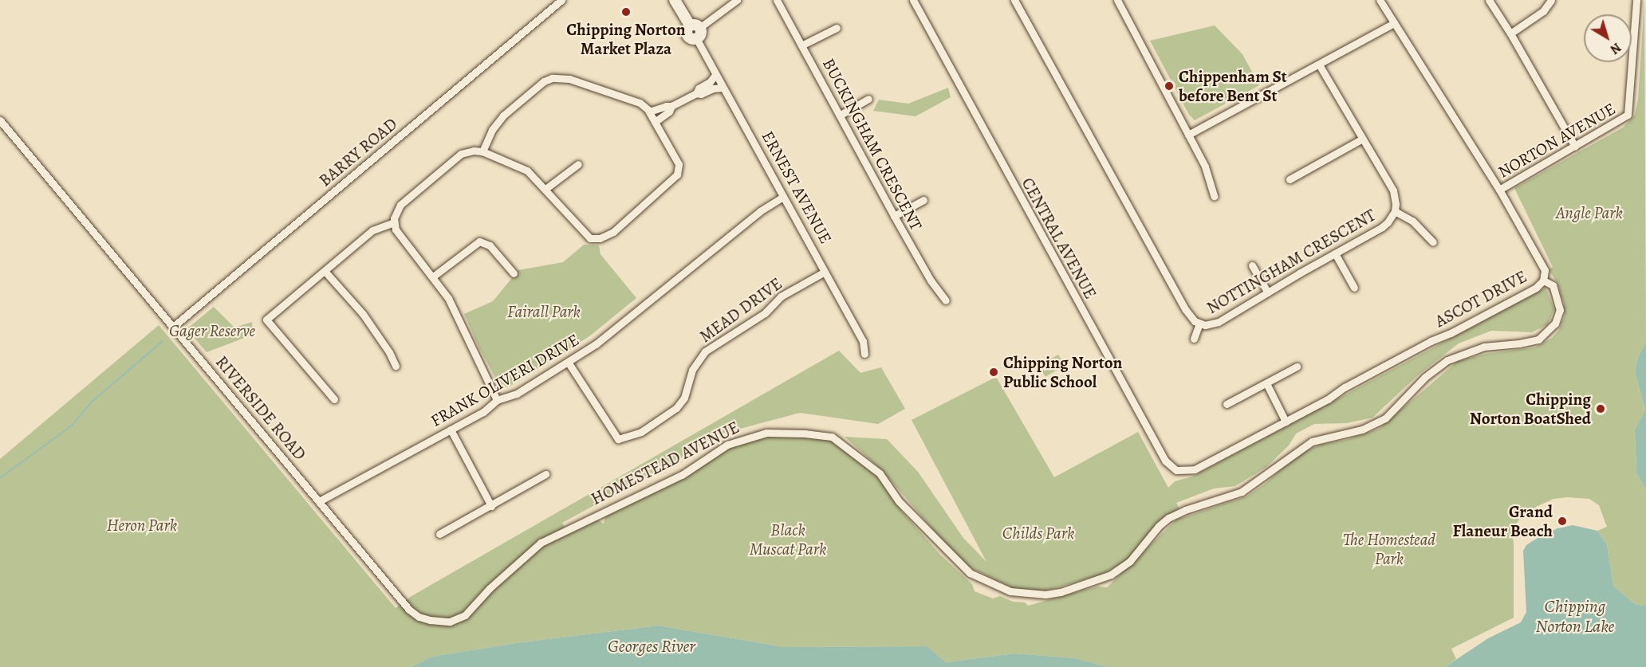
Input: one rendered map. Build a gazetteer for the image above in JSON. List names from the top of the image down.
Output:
{
  "streets": {
    "street": [
      "NORTON AVENUE",
      "BUCKINGHAM CRESCENT",
      "BARRY ROAD",
      "ERNEST AVENUE",
      "CENTRAL AVENUE",
      "NOTTINGHAM CRESCENT",
      "ASCOT DRIVE",
      "MEAD DRIVE",
      "FRANK OLIVERI DRIVE",
      "RIVERSIDE ROAD",
      "HOMESTEAD AVENUE"
    ]
  },
  "crossings": [
    ["NORTON AVENUE", "ASCOT DRIVE"],
    ["BARRY ROAD", "RIVERSIDE ROAD"],
    ["ERNEST AVENUE", "MEAD DRIVE"],
    ["ERNEST AVENUE", "FRANK OLIVERI DRIVE"],
    ["CENTRAL AVENUE", "ASCOT DRIVE"],
    ["ASCOT DRIVE", "HOMESTEAD AVENUE"],
    ["MEAD DRIVE", "FRANK OLIVERI DRIVE"],
    ["FRANK OLIVERI DRIVE", "RIVERSIDE ROAD"],
    ["RIVERSIDE ROAD", "HOMESTEAD AVENUE"]
  ],
  "water": ["Chipping Norton Lake", "Georges River"],
  "parks": [
    "Angle Park",
    "Fairall Park",
    "Gager Reserve",
    "Heron Park",
    "Black Muscat Park",
    "Childs Park",
    "The Homestead Park"
  ],
  "places": [
    "Chipping Norton Market Plaza",
    "Chippenham St before Bent St",
    "Chipping Norton Public School",
    "Chipping Norton BoatShed",
    "Grand Flaneur Beach"
  ],
  "north": "bottom right"
}
